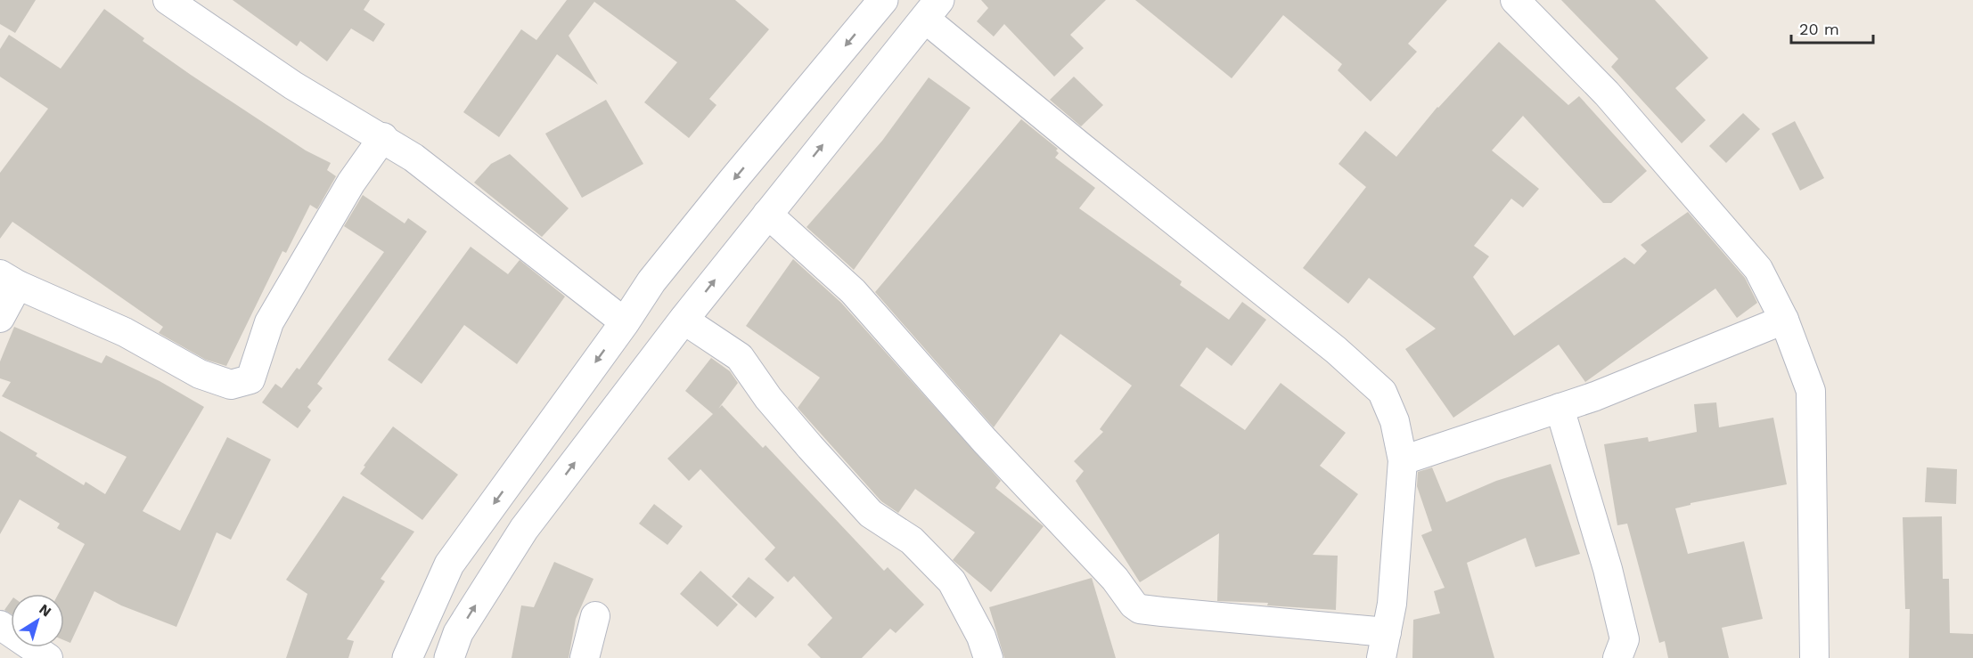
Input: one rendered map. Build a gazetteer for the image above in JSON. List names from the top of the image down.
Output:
{
  "scale_bar": "20 m",
  "north": "top right"
}
